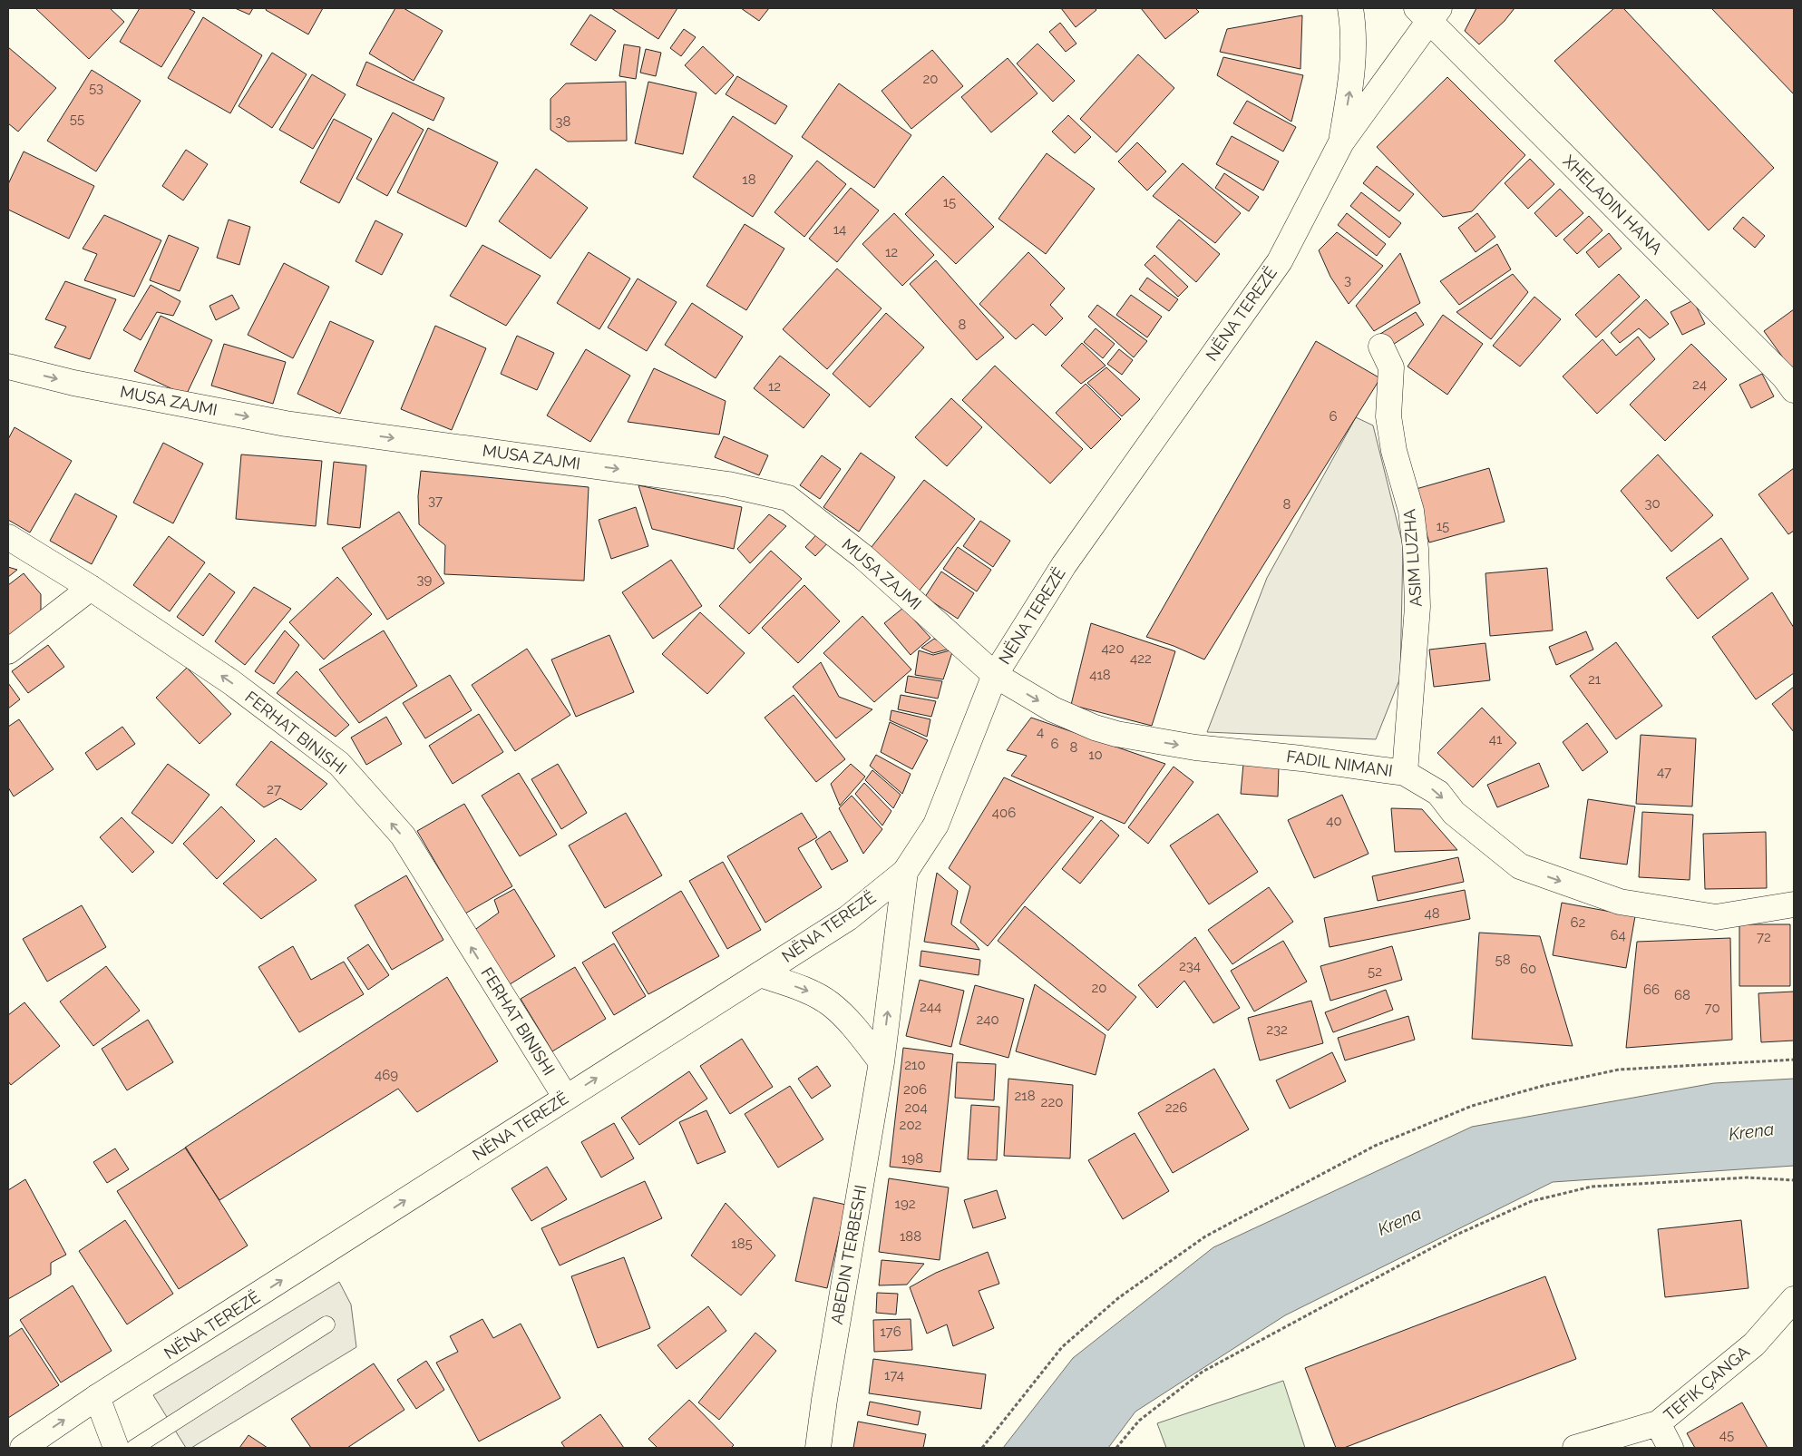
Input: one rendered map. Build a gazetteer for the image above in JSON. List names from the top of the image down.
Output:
{
  "streets": {
    "street": [
      "XHELADIN HANA",
      "NËNA TEREZË",
      "MUSA ZAJMI",
      "ASIM LUZHA",
      "FERHAT BINISHI",
      "FADIL NIMANI",
      "ABEDIN TERBESHI",
      "TEFIK ÇANGA"
    ]
  },
  "crossings": [
    ["XHELADIN HANA", "NËNA TEREZË"],
    ["NËNA TEREZË", "MUSA ZAJMI"],
    ["NËNA TEREZË", "FERHAT BINISHI"],
    ["NËNA TEREZË", "FADIL NIMANI"],
    ["NËNA TEREZË", "ABEDIN TERBESHI"],
    ["MUSA ZAJMI", "FADIL NIMANI"],
    ["ASIM LUZHA", "FADIL NIMANI"]
  ],
  "one_way": [
    "NËNA TEREZË",
    "MUSA ZAJMI",
    "FERHAT BINISHI",
    "FADIL NIMANI"
  ],
  "water": ["Krena"],
  "house_numbers": [
    "20",
    "53",
    "55",
    "38",
    "18",
    "15",
    "14",
    "12",
    "3",
    "8",
    "24",
    "12",
    "6",
    "37",
    "30",
    "8",
    "15",
    "39",
    "420",
    "422",
    "418",
    "21",
    "4",
    "41",
    "6",
    "8",
    "10",
    "47",
    "27",
    "406",
    "40",
    "48",
    "62",
    "64",
    "72",
    "58",
    "234",
    "60",
    "52",
    "20",
    "66",
    "68",
    "244",
    "70",
    "240",
    "232",
    "210",
    "469",
    "206",
    "218",
    "220",
    "204",
    "226",
    "202",
    "198",
    "192",
    "188",
    "185",
    "176",
    "174",
    "45"
  ]
}
